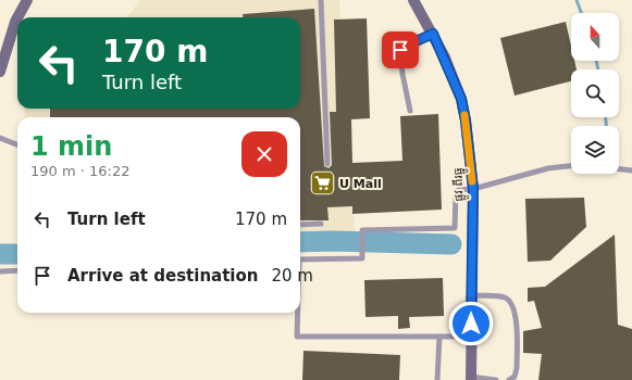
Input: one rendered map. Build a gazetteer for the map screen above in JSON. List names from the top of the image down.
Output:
{
  "streets": {
    "main road": ["ផ្លូវ ពីរធ្នូ"]
  },
  "places": {
    "supermarket": ["U Mall"]
  },
  "north": "top",
  "page": {
    "turn": ["170 m", "Turn left"],
    "heading": ["1 min", "190 m · 16:22"],
    "list": [
      {
        "name": "Turn left",
        "value": "170 m"
      },
      {
        "name": "Arrive at destination",
        "value": "20 m"
      }
    ]
  }
}
